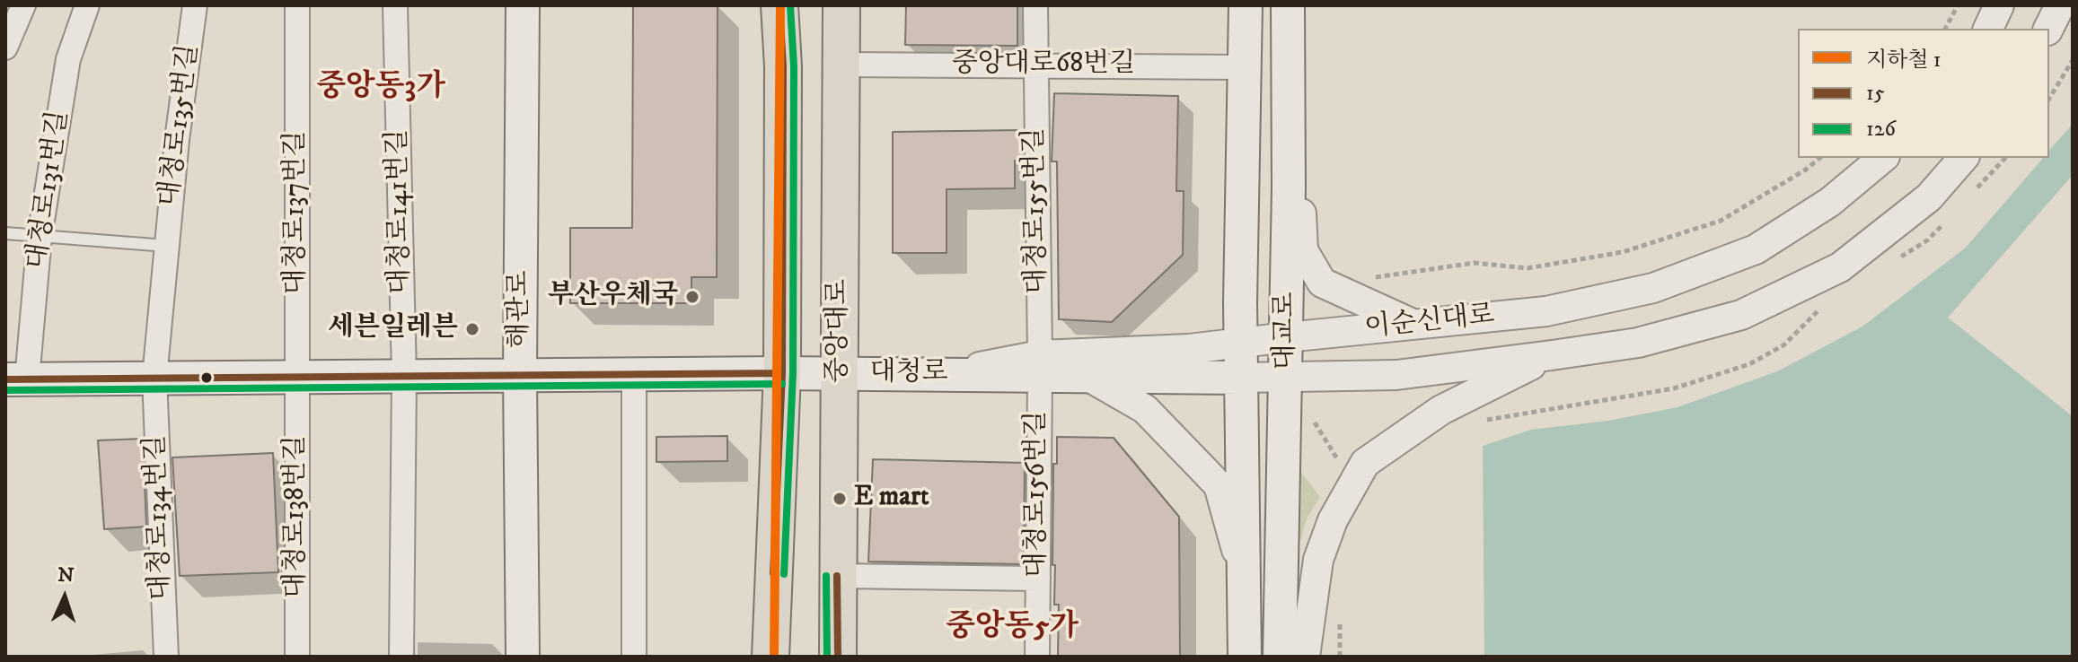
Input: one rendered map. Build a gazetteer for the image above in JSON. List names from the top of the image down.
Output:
{
  "streets": {
    "main road": [
      "해관로",
      "중앙대로",
      "대교로",
      "대청로"
    ],
    "street": [
      "중앙대로68번길",
      "대청로135번길",
      "대청로131번길",
      "대청로155번길",
      "대청로141번길",
      "대청로137번길",
      "이순신대로",
      "대청로156번길",
      "대청로138번길",
      "대청로134번길"
    ]
  },
  "crossings": [
    ["중앙대로68번길", "대청로155번길"],
    ["중앙대로68번길", "중앙대로"],
    ["중앙대로68번길", "대교로"],
    ["대청로135번길", "대청로131번길"],
    ["대청로135번길", "대청로"],
    ["대청로135번길", "대청로134번길"],
    ["대청로131번길", "대청로"],
    ["대청로155번길", "이순신대로"],
    ["대청로155번길", "대청로"],
    ["대청로155번길", "대청로156번길"],
    ["대청로141번길", "대청로"],
    ["대청로137번길", "대청로"],
    ["대청로137번길", "대청로138번길"],
    ["해관로", "대청로"],
    ["이순신대로", "대교로"],
    ["이순신대로", "대청로"],
    ["이순신대로", "대청로156번길"],
    ["중앙대로", "대청로"],
    ["대교로", "대청로"],
    ["대청로", "대청로156번길"],
    ["대청로", "대청로138번길"],
    ["대청로", "대청로134번길"]
  ],
  "districts": ["중앙동3가", "중앙동5가"],
  "places": ["부산우체국", "세븐일레븐", "E mart"],
  "lines": ["metro line 1", "transit line 15", "transit line 126"],
  "legend": ["지하철 1", "15", "126"],
  "north": "top"
}
